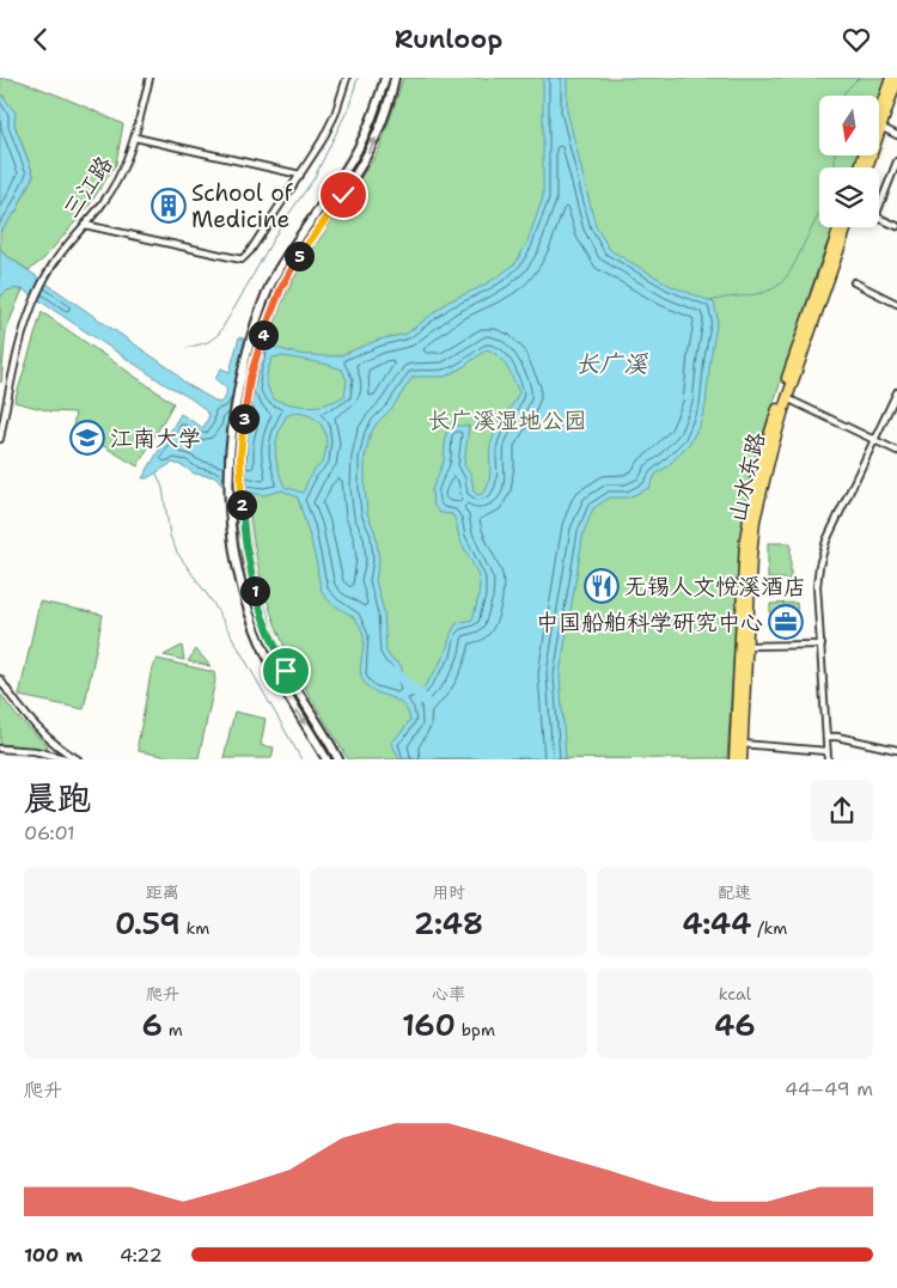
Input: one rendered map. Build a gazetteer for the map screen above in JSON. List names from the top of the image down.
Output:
{
  "streets": {
    "highway": ["山水东路"],
    "street": ["三江路"]
  },
  "water": ["长广溪"],
  "parks": ["长广溪湿地公园"],
  "places": {
    "building": ["School of Medicine"],
    "school or university": ["江南大学"],
    "restaurant": ["无锡人文悦溪酒店"],
    "office": ["中国船舶科学研究中心"]
  },
  "north": "bottom",
  "page": {
    "header": "Runloop",
    "pins": [
      "5",
      "4",
      "3",
      "2",
      "1"
    ],
    "heading": ["晨跑", "06:01"],
    "stats": [
      ["距离", "0.59 km"],
      ["用时", "2:48"],
      ["配速", "4:44 /km"],
      ["爬升", "6 m"],
      ["心率", "160 bpm"],
      ["kcal", "46"]
    ],
    "chart": ["爬升", "44–49 m"],
    "list": [
      {
        "name": "100 m",
        "note": "4:22"
      }
    ]
  }
}
